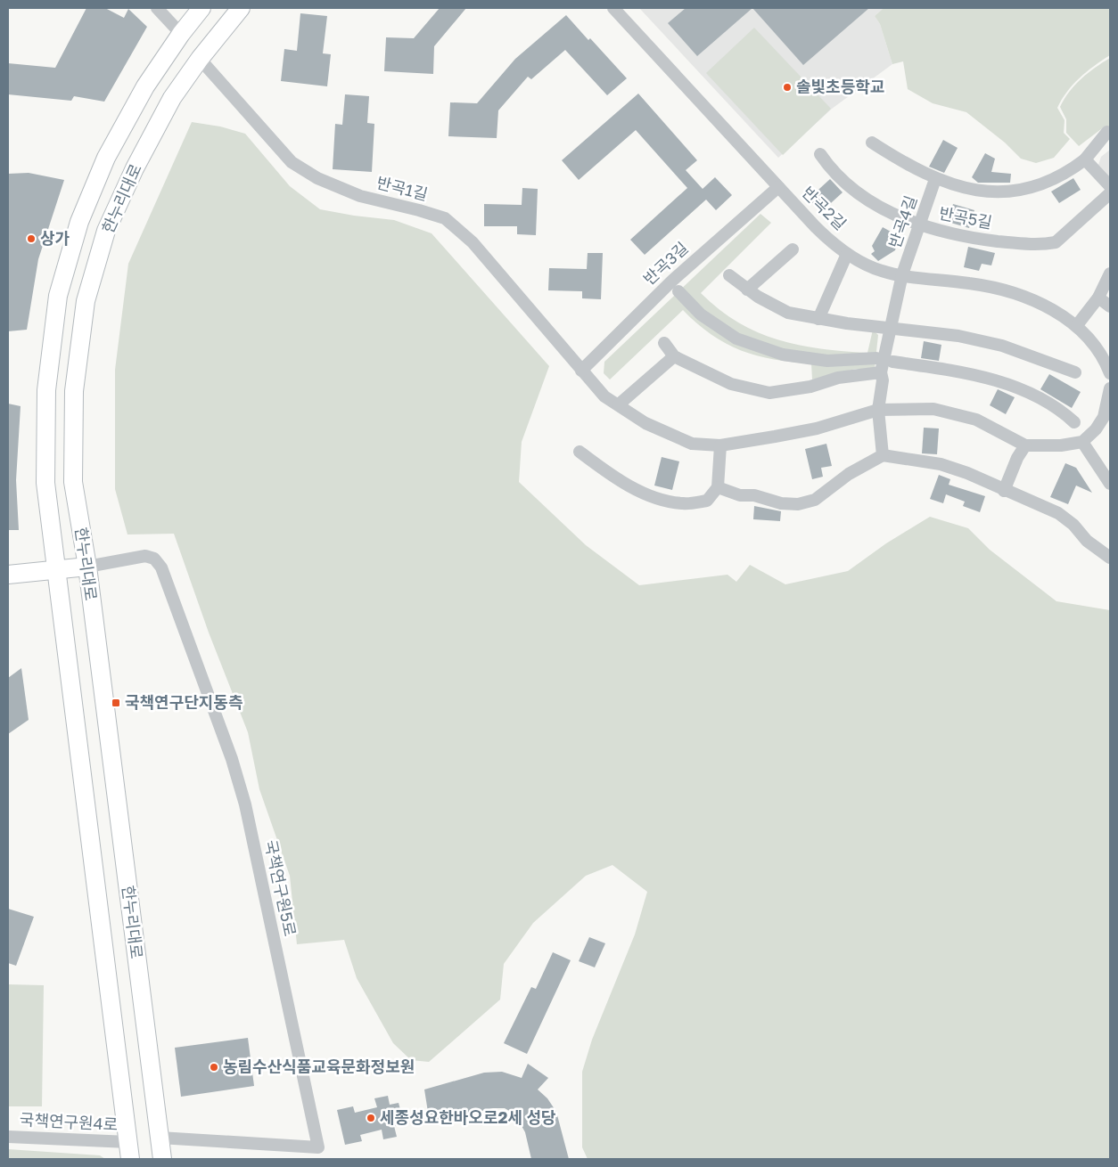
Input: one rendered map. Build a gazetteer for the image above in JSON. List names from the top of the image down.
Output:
{
  "streets": {
    "street": [
      "반곡1길",
      "한누리대로",
      "반곡2길",
      "반곡5길",
      "반곡4길",
      "반곡3길",
      "국책연구원5로",
      "국책연구원4로"
    ]
  },
  "crossings": [
    ["반곡1길", "한누리대로"],
    ["반곡1길", "반곡4길"],
    ["반곡1길", "반곡3길"],
    ["한누리대로", "국책연구원5로"],
    ["한누리대로", "국책연구원4로"],
    ["반곡2길", "반곡4길"],
    ["반곡2길", "반곡3길"],
    ["반곡5길", "반곡4길"]
  ],
  "places": {
    "other": [
      "솔빛초등학교",
      "상가",
      "농림수산식품교육문화정보원",
      "세종성요한바오로2세 성당"
    ],
    "transit": ["국책연구단지동측"]
  }
}
